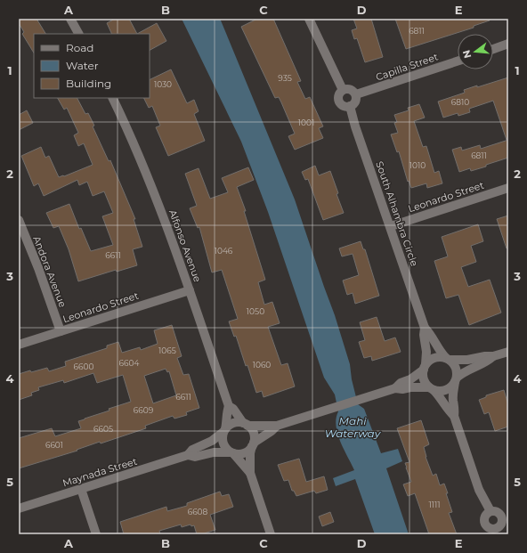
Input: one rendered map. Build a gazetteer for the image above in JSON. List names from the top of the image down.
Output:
{
  "streets": {
    "street": [
      "Capilla Street",
      "Leonardo Street",
      "South Alhambra Circle",
      "Alfonso Avenue",
      "Andora Avenue",
      "Maynada Street"
    ]
  },
  "crossings": [
    ["Capilla Street", "South Alhambra Circle"],
    ["Leonardo Street", "South Alhambra Circle"],
    ["Leonardo Street", "Alfonso Avenue"],
    ["Leonardo Street", "Andora Avenue"],
    ["Alfonso Avenue", "Maynada Street"]
  ],
  "water": ["Mahi Waterway"],
  "house_numbers": [
    "6811",
    "935",
    "1030",
    "6810",
    "1001",
    "6811",
    "1010",
    "1046",
    "6611",
    "1050",
    "1065",
    "6604",
    "1060",
    "6600",
    "6611",
    "6609",
    "6605",
    "6601",
    "1111",
    "6608"
  ],
  "legend": ["Road", "Water", "Building"],
  "north": "left",
  "grid": {
    "columns": [
      "A",
      "B",
      "C",
      "D",
      "E"
    ],
    "rows": [
      "1",
      "2",
      "3",
      "4",
      "5"
    ]
  }
}
